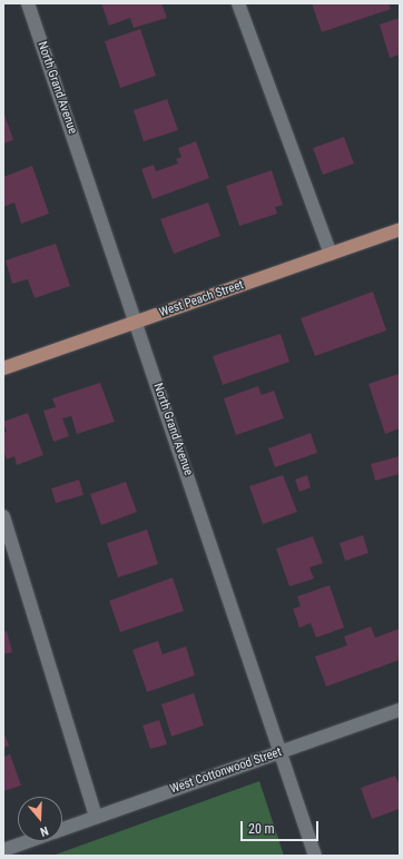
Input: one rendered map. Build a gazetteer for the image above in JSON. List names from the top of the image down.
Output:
{
  "streets": {
    "main road": ["West Peach Street"],
    "street": ["North Grand Avenue", "West Cottonwood Street"]
  },
  "crossings": [
    ["North Grand Avenue", "West Peach Street"],
    ["North Grand Avenue", "West Cottonwood Street"]
  ],
  "scale_bar": "20 m",
  "north": "bottom"
}
